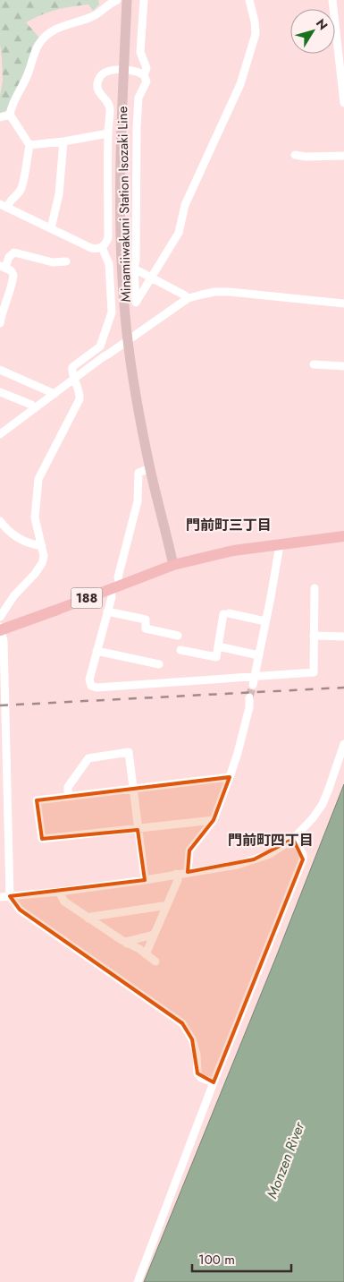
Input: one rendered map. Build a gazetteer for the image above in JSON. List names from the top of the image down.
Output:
{
  "streets": {
    "highway": ["188"],
    "main road": ["Minamiiwakuni Station Isozaki Line"]
  },
  "crossings": [
    ["Minamiiwakuni Station Isozaki Line", "188"]
  ],
  "districts": ["門前町三丁目", "門前町四丁目"],
  "water": ["Monzen River"],
  "scale_bar": "100 m",
  "north": "top right"
}
